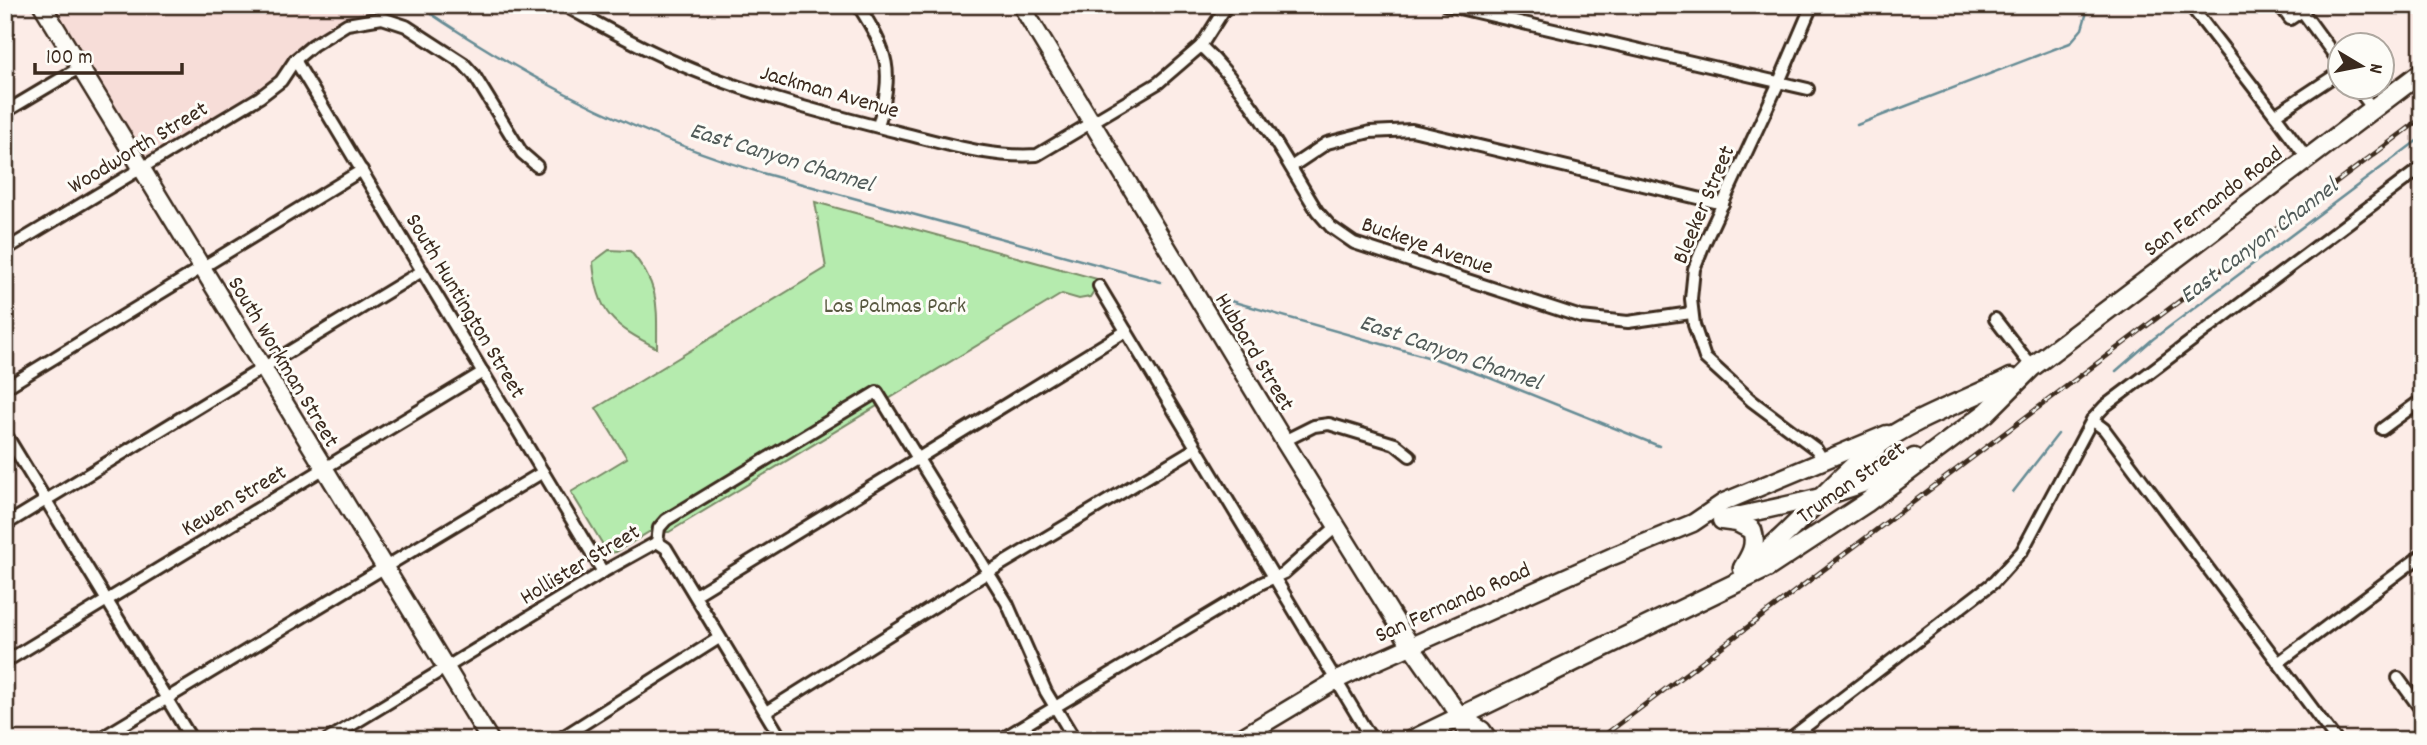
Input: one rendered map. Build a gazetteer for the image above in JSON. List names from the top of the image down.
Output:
{
  "streets": {
    "main road": [
      "San Fernando Road",
      "Hubbard Street",
      "South Workman Street",
      "Truman Street"
    ],
    "street": [
      "Jackman Avenue",
      "Woodworth Street",
      "Bleeker Street",
      "Buckeye Avenue",
      "South Huntington Street",
      "Kewen Street",
      "Hollister Street"
    ]
  },
  "crossings": [
    ["Jackman Avenue", "Buckeye Avenue"],
    ["Jackman Avenue", "Hubbard Street"],
    ["Woodworth Street", "South Huntington Street"],
    ["Woodworth Street", "South Workman Street"],
    ["San Fernando Road", "Bleeker Street"],
    ["San Fernando Road", "Hubbard Street"],
    ["San Fernando Road", "Truman Street"],
    ["Bleeker Street", "Buckeye Avenue"],
    ["South Huntington Street", "Kewen Street"],
    ["South Huntington Street", "Hollister Street"],
    ["Hubbard Street", "Truman Street"],
    ["South Workman Street", "Kewen Street"],
    ["South Workman Street", "Hollister Street"]
  ],
  "water": ["East Canyon Channel"],
  "parks": ["Las Palmas Park"],
  "scale_bar": "100 m",
  "north": "right"
}
